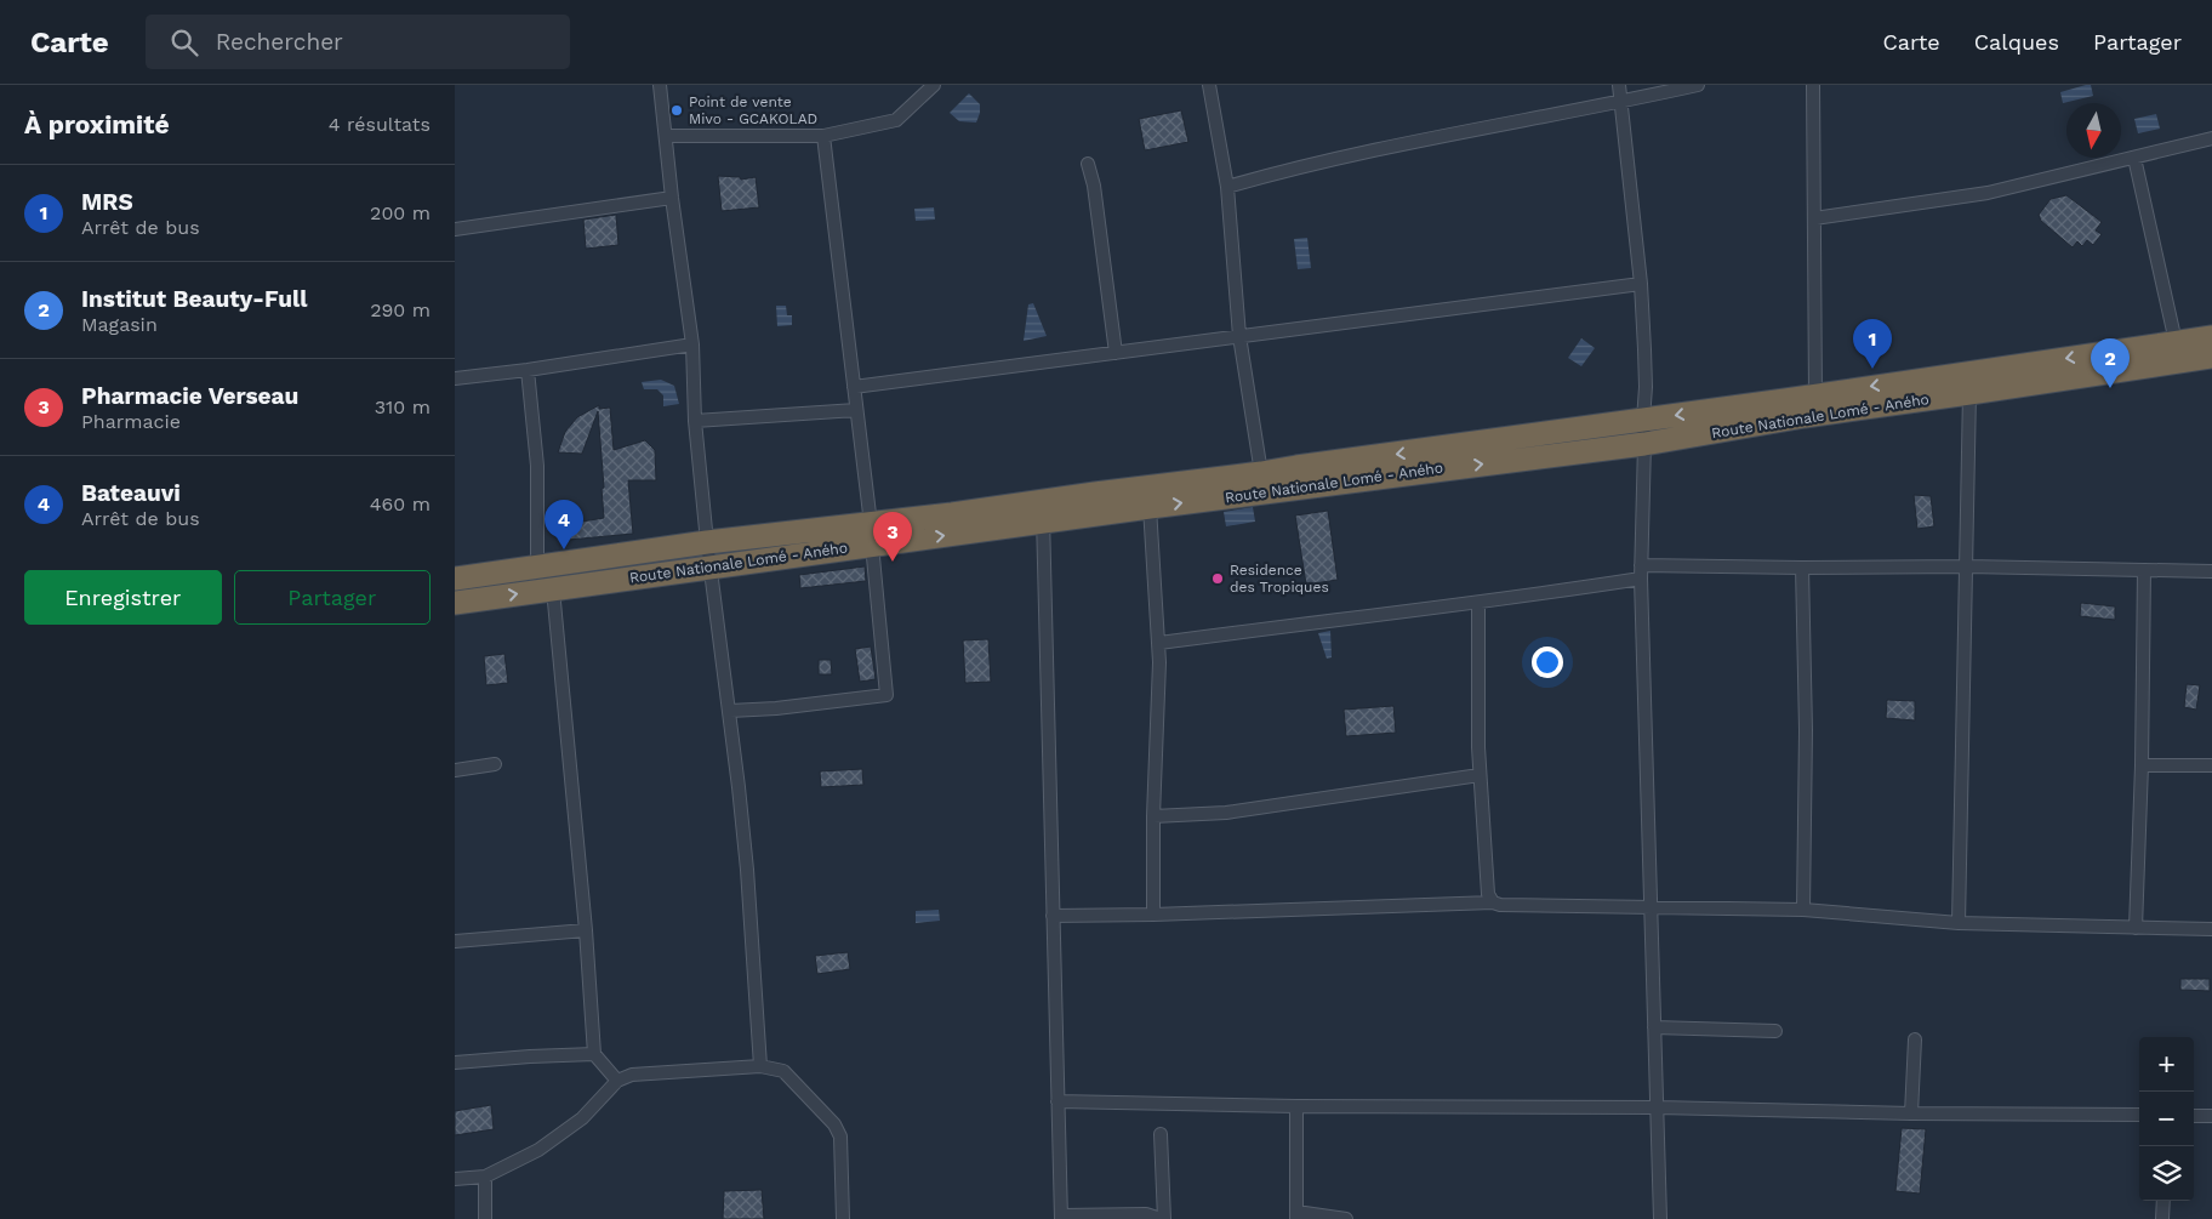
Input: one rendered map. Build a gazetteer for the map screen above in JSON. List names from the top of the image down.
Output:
{
  "streets": {
    "highway": ["Route Nationale Lomé - Aného"]
  },
  "places": ["Point de vente Mivo - GCAKOLAD", "Residence des Tropiques"],
  "north": "bottom",
  "page": {
    "header": "Carte",
    "search": "Rechercher",
    "nav": ["Carte", "Calques", "Partager"],
    "heading": ["À proximité", "4 résultats"],
    "list": [
      {
        "mark": "1",
        "name": "MRS",
        "note": "Arrêt de bus",
        "value": "200 m"
      },
      {
        "mark": "2",
        "name": "Institut Beauty-Full",
        "note": "Magasin",
        "value": "290 m"
      },
      {
        "mark": "3",
        "name": "Pharmacie Verseau",
        "note": "Pharmacie",
        "value": "310 m"
      },
      {
        "mark": "4",
        "name": "Bateauvi",
        "note": "Arrêt de bus",
        "value": "460 m"
      }
    ],
    "pins": [
      "1",
      "2",
      "4",
      "3"
    ],
    "buttons": ["Enregistrer", "Partager"],
    "map_buttons": ["+", "−"]
  }
}
